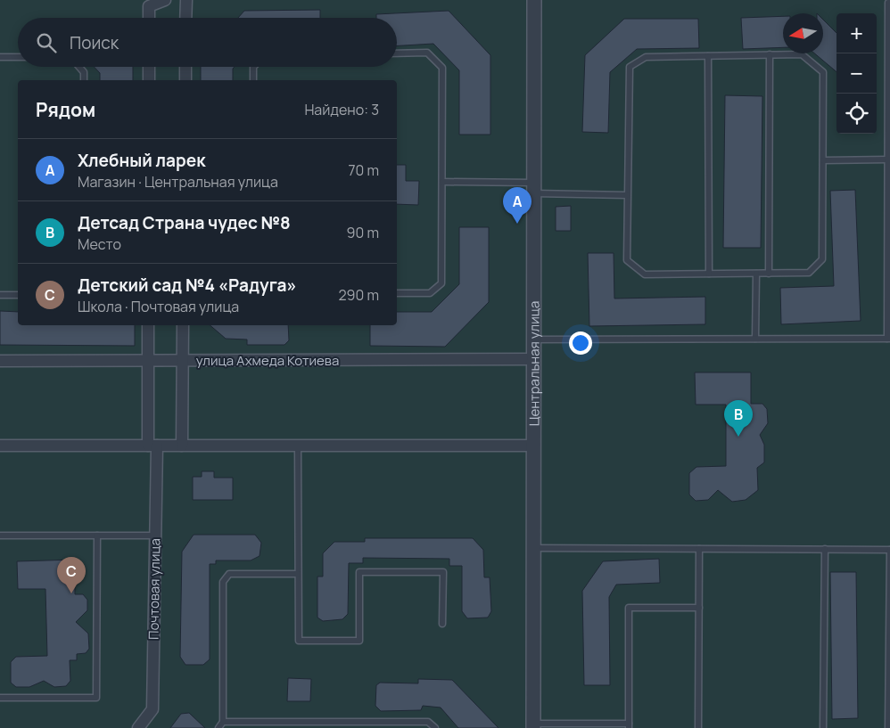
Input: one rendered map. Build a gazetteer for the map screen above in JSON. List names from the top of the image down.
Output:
{
  "streets": {
    "street": ["улица Ахмеда Котиева", "Центральная улица", "Почтовая улица"]
  },
  "crossings": [
    ["улица Ахмеда Котиева", "Центральная улица"],
    ["улица Ахмеда Котиева", "Почтовая улица"]
  ],
  "north": "left",
  "page": {
    "map_buttons": ["+", "−"],
    "search": "Поиск",
    "heading": ["Рядом", "Найдено: 3"],
    "list": [
      {
        "mark": "A",
        "name": "Хлебный ларек",
        "note": "Магазин · Центральная улица",
        "value": "70 m"
      },
      {
        "mark": "B",
        "name": "Детсад Страна чудес №8",
        "note": "Место",
        "value": "90 m"
      },
      {
        "mark": "C",
        "name": "Детский сад №4 «Радуга»",
        "note": "Школа · Почтовая улица",
        "value": "290 m"
      }
    ],
    "pins": ["A", "B", "C"]
  }
}
